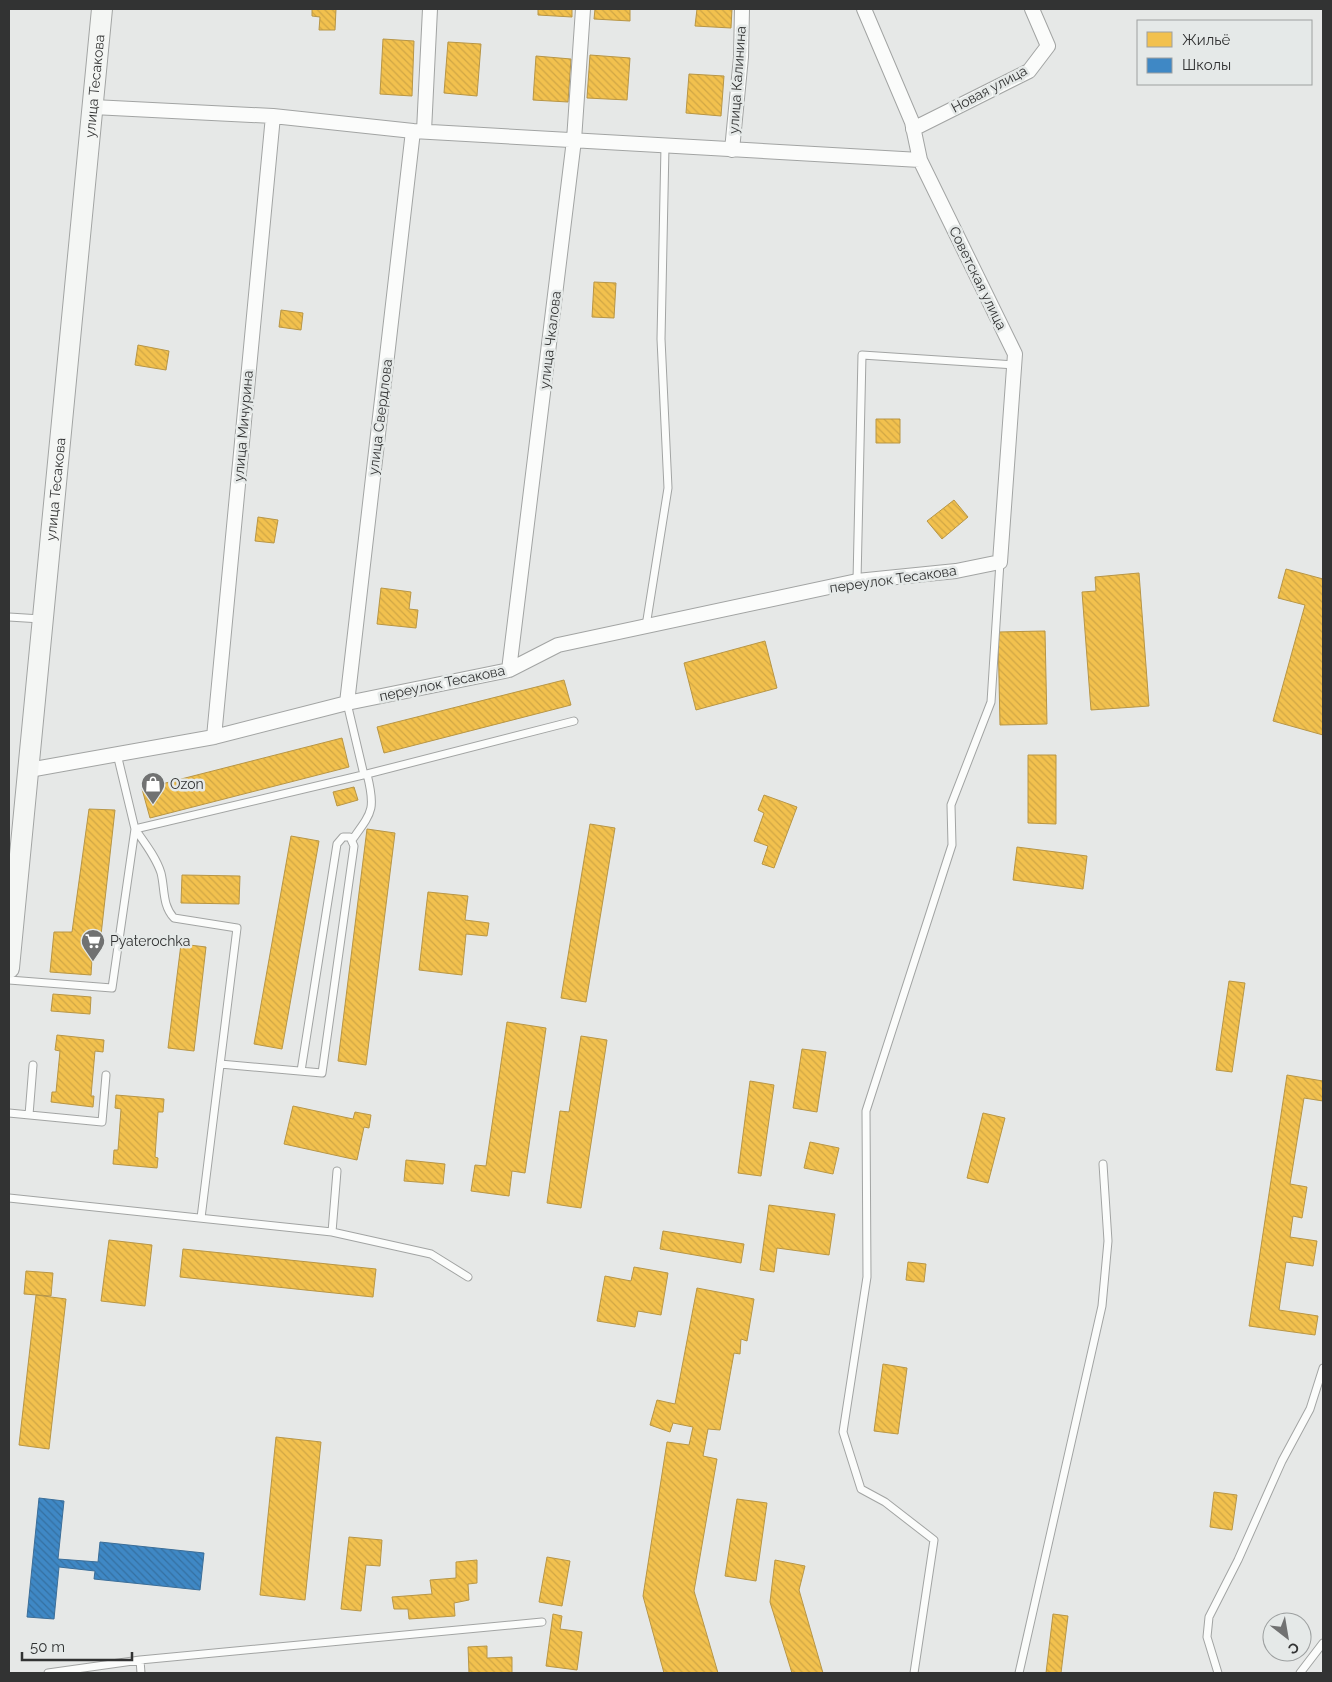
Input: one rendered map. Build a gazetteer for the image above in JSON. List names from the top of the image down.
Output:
{
  "streets": {
    "main road": ["улица Тесакова"],
    "street": [
      "улица Калинина",
      "Новая улица",
      "Советская улица",
      "улица Чкалова",
      "улица Свердлова",
      "улица Мичурина",
      "переулок Тесакова"
    ]
  },
  "crossings": [
    ["улица Тесакова", "переулок Тесакова"],
    ["Новая улица", "Советская улица"],
    ["Советская улица", "переулок Тесакова"],
    ["улица Чкалова", "переулок Тесакова"],
    ["улица Свердлова", "переулок Тесакова"],
    ["улица Мичурина", "переулок Тесакова"]
  ],
  "places": {
    "shop": ["Ozon"],
    "supermarket": ["Pyaterochka"]
  },
  "legend": ["Жильё", "Школы"],
  "scale_bar": "50 m",
  "north": "bottom right"
}
